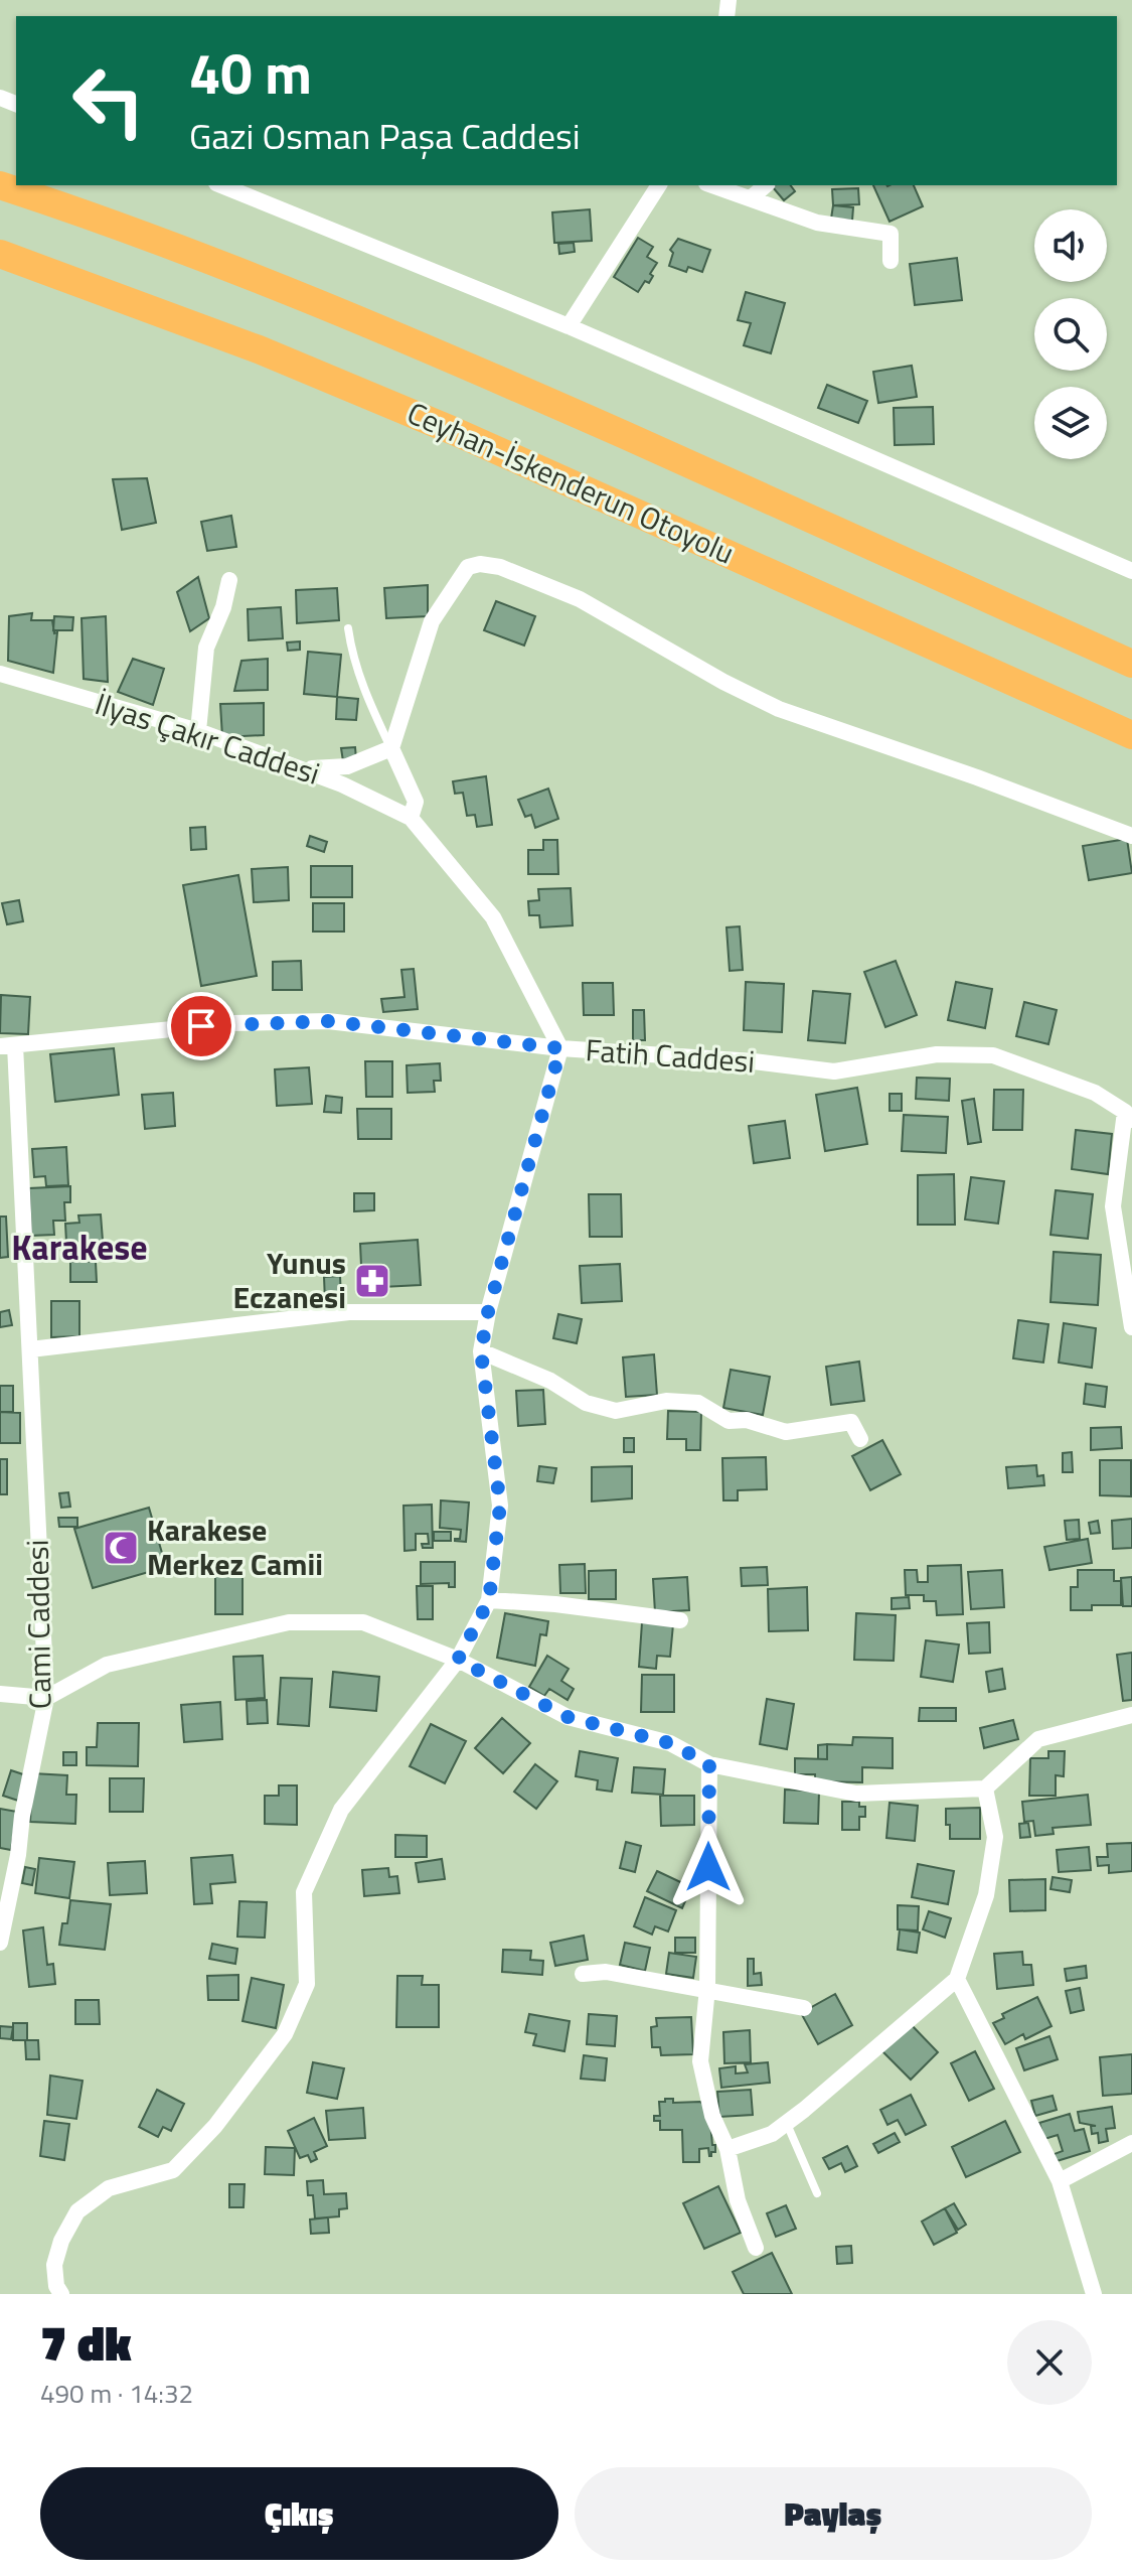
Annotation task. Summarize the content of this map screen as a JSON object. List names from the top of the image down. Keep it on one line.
{"streets":{"highway":["Ceyhan-İskenderun Otoyolu"],"street":["İlyas Çakır Caddesi","Fatih Caddesi","Cami Caddesi"]},"crossings":[["Fatih Caddesi","Cami Caddesi"]],"districts":["Karakese"],"places":{"pharmacy":["Yunus Eczanesi"],"mosque":["Karakese Merkez Camii"]},"page":{"turn":["40 m","Gazi Osman Paşa Caddesi"],"heading":["7 dk","490 m · 14:32"],"buttons":["Çıkış","Paylaş"]}}
